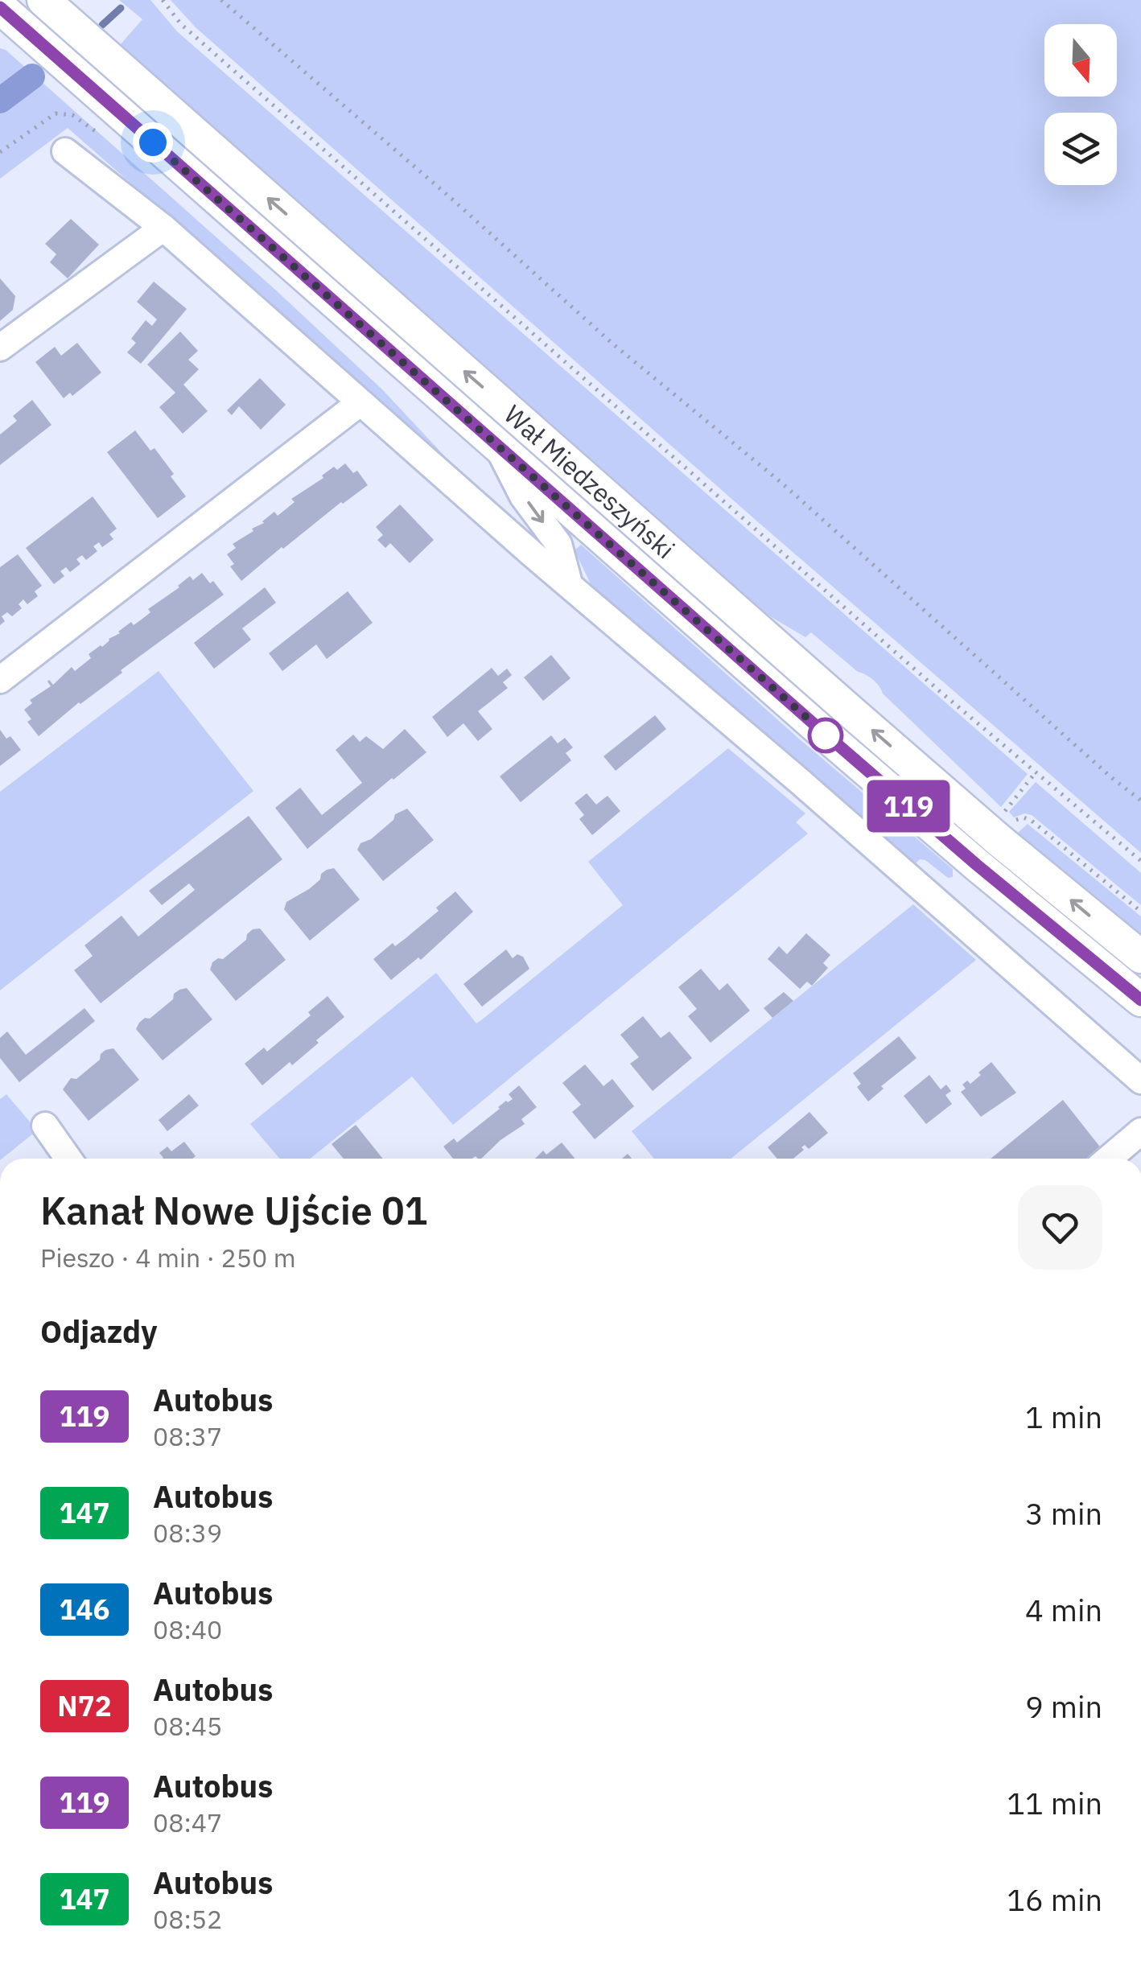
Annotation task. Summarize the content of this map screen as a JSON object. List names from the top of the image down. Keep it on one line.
{"streets":{"main road":["Wał Miedzeszyński"]},"lines":["bus line 119"],"north":"bottom","page":{"on_map":"119","heading":[["Kanał Nowe Ujście 01","Pieszo · 4 min · 250 m"],"Odjazdy"],"list":[{"mark":"119","name":"Autobus","note":"08:37","value":"1 min"},{"mark":"147","name":"Autobus","note":"08:39","value":"3 min"},{"mark":"146","name":"Autobus","note":"08:40","value":"4 min"},{"mark":"N72","name":"Autobus","note":"08:45","value":"9 min"},{"mark":"119","name":"Autobus","note":"08:47","value":"11 min"},{"mark":"147","name":"Autobus","note":"08:52","value":"16 min"}]}}
